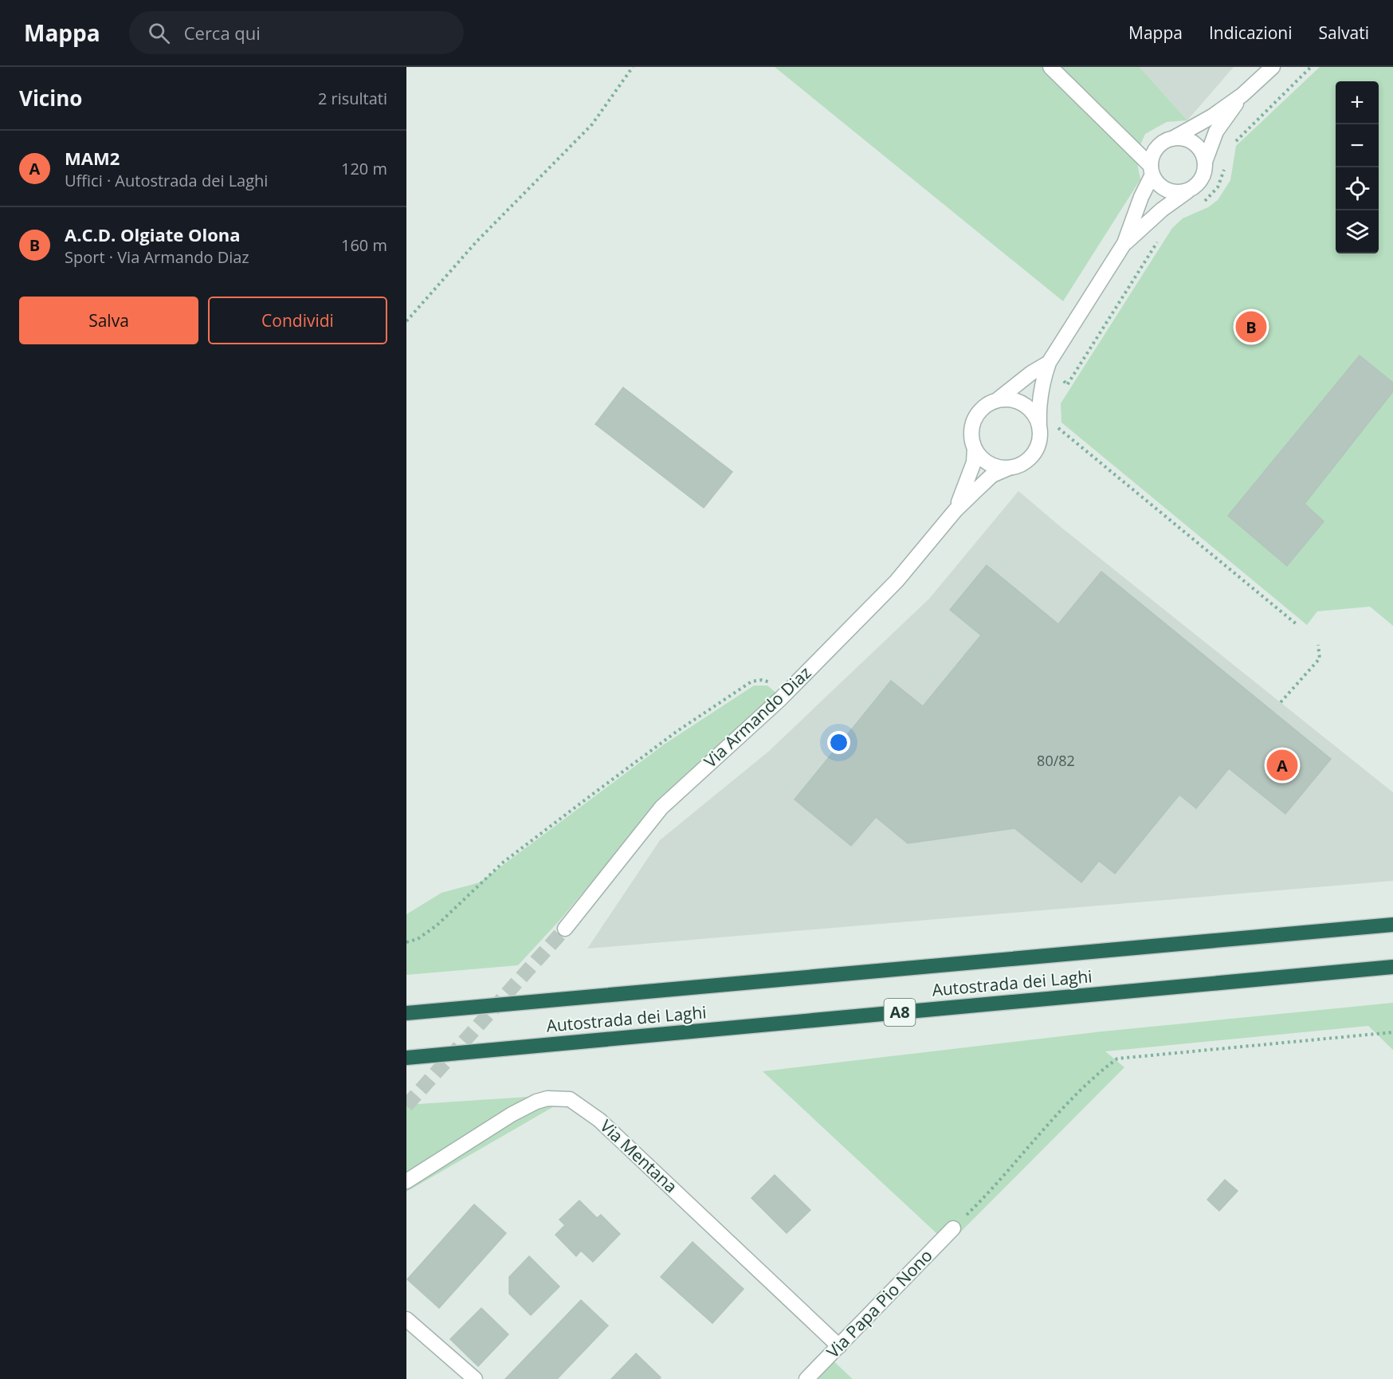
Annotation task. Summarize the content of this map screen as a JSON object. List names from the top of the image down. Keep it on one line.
{"streets":{"highway":["Autostrada dei Laghi","A8"],"street":["Via Armando Diaz","Via Mentana","Via Papa Pio Nono"]},"crossings":[["Via Mentana","Via Papa Pio Nono"]],"house_numbers":["80/82"],"page":{"header":"Mappa","search":"Cerca qui","nav":["Mappa","Indicazioni","Salvati"],"heading":["Vicino","2 risultati"],"map_buttons":["+","−"],"list":[{"mark":"A","name":"MAM2","note":"Uffici · Autostrada dei Laghi","value":"120 m"},{"mark":"B","name":"A.C.D. Olgiate Olona","note":"Sport · Via Armando Diaz","value":"160 m"}],"buttons":["Salva","Condividi"],"pins":["B","A"]}}
